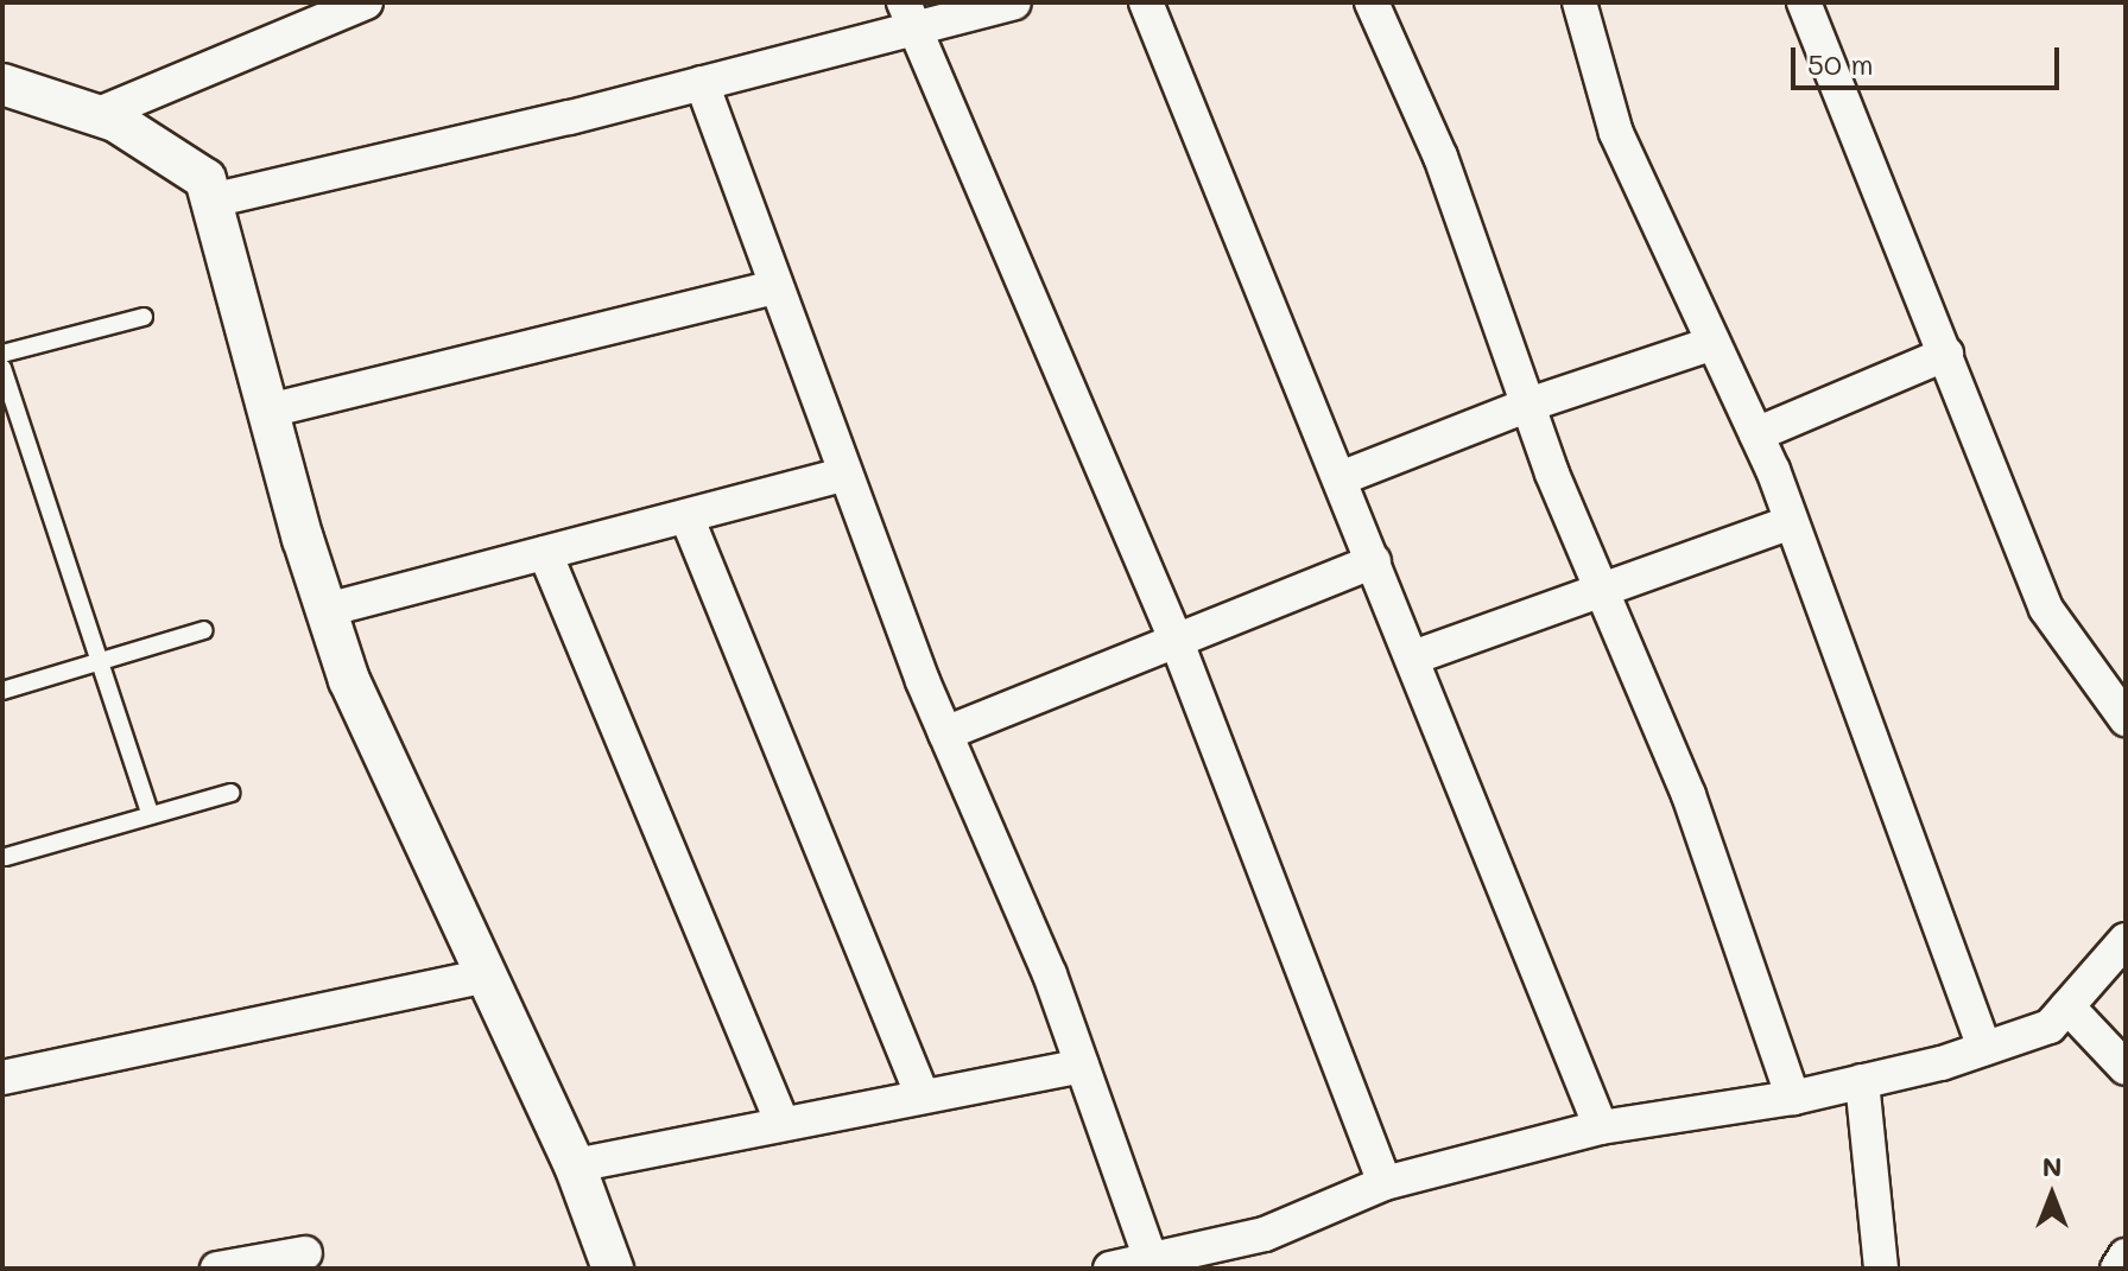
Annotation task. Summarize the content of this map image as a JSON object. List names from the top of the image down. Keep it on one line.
{"scale_bar":"50 m","north":"top"}
